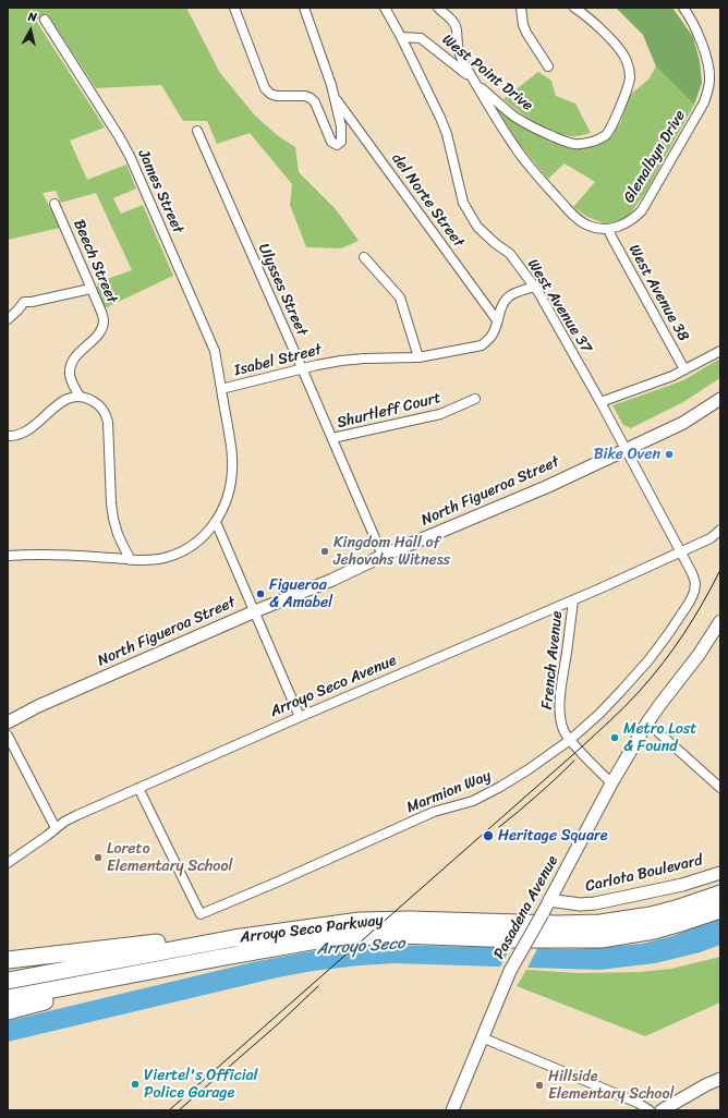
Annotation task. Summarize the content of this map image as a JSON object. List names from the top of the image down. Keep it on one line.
{"streets":{"highway":["Arroyo Seco Parkway"],"main road":["North Figueroa Street","Carlota Boulevard","Pasadena Avenue"],"street":["West Point Drive","Glenalbyn Drive","James Street","del Norte Street","Beech Street","Ulysses Street","West Avenue 38","West Avenue 37","Isabel Street","Shurtleff Court","French Avenue","Arroyo Seco Avenue","Marmion Way"]},"crossings":[["West Point Drive","Glenalbyn Drive"],["West Point Drive","West Avenue 37"],["Glenalbyn Drive","West Avenue 38"],["James Street","Isabel Street"],["del Norte Street","Isabel Street"],["Ulysses Street","Isabel Street"],["Ulysses Street","Shurtleff Court"],["Ulysses Street","North Figueroa Street"],["West Avenue 37","Isabel Street"],["West Avenue 37","North Figueroa Street"],["West Avenue 37","Arroyo Seco Avenue"],["West Avenue 37","Marmion Way"],["French Avenue","Arroyo Seco Avenue"],["French Avenue","Marmion Way"],["French Avenue","Pasadena Avenue"],["Arroyo Seco Avenue","Marmion Way"],["Carlota Boulevard","Pasadena Avenue"]],"water":["Arroyo Seco"],"places":["Bike Oven","Kingdom Hall of Jehovahs Witness","Figueroa & Amabel","Metro Lost & Found","Heritage Square","Loreto Elementary School","Viertel's Official Police Garage","Hillside Elementary School"],"north":"top"}
